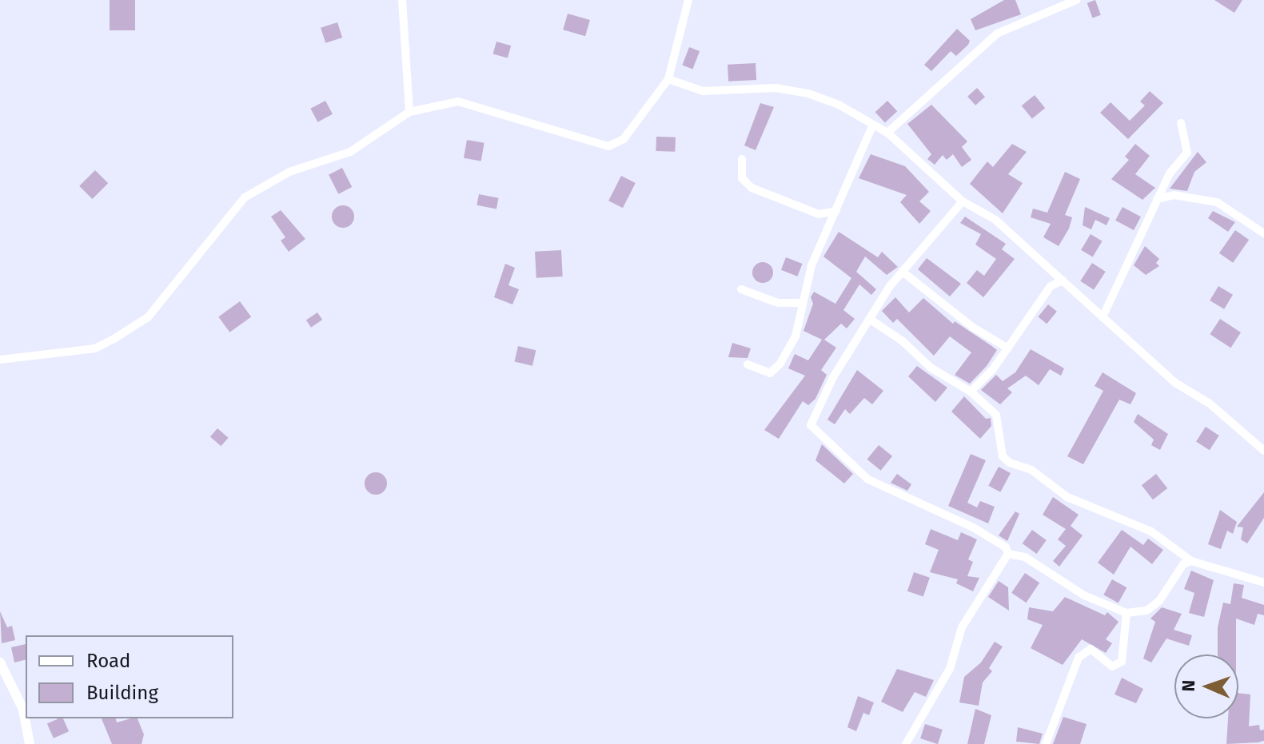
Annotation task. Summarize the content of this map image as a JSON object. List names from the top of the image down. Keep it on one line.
{"legend":["Road","Building"],"north":"left"}
